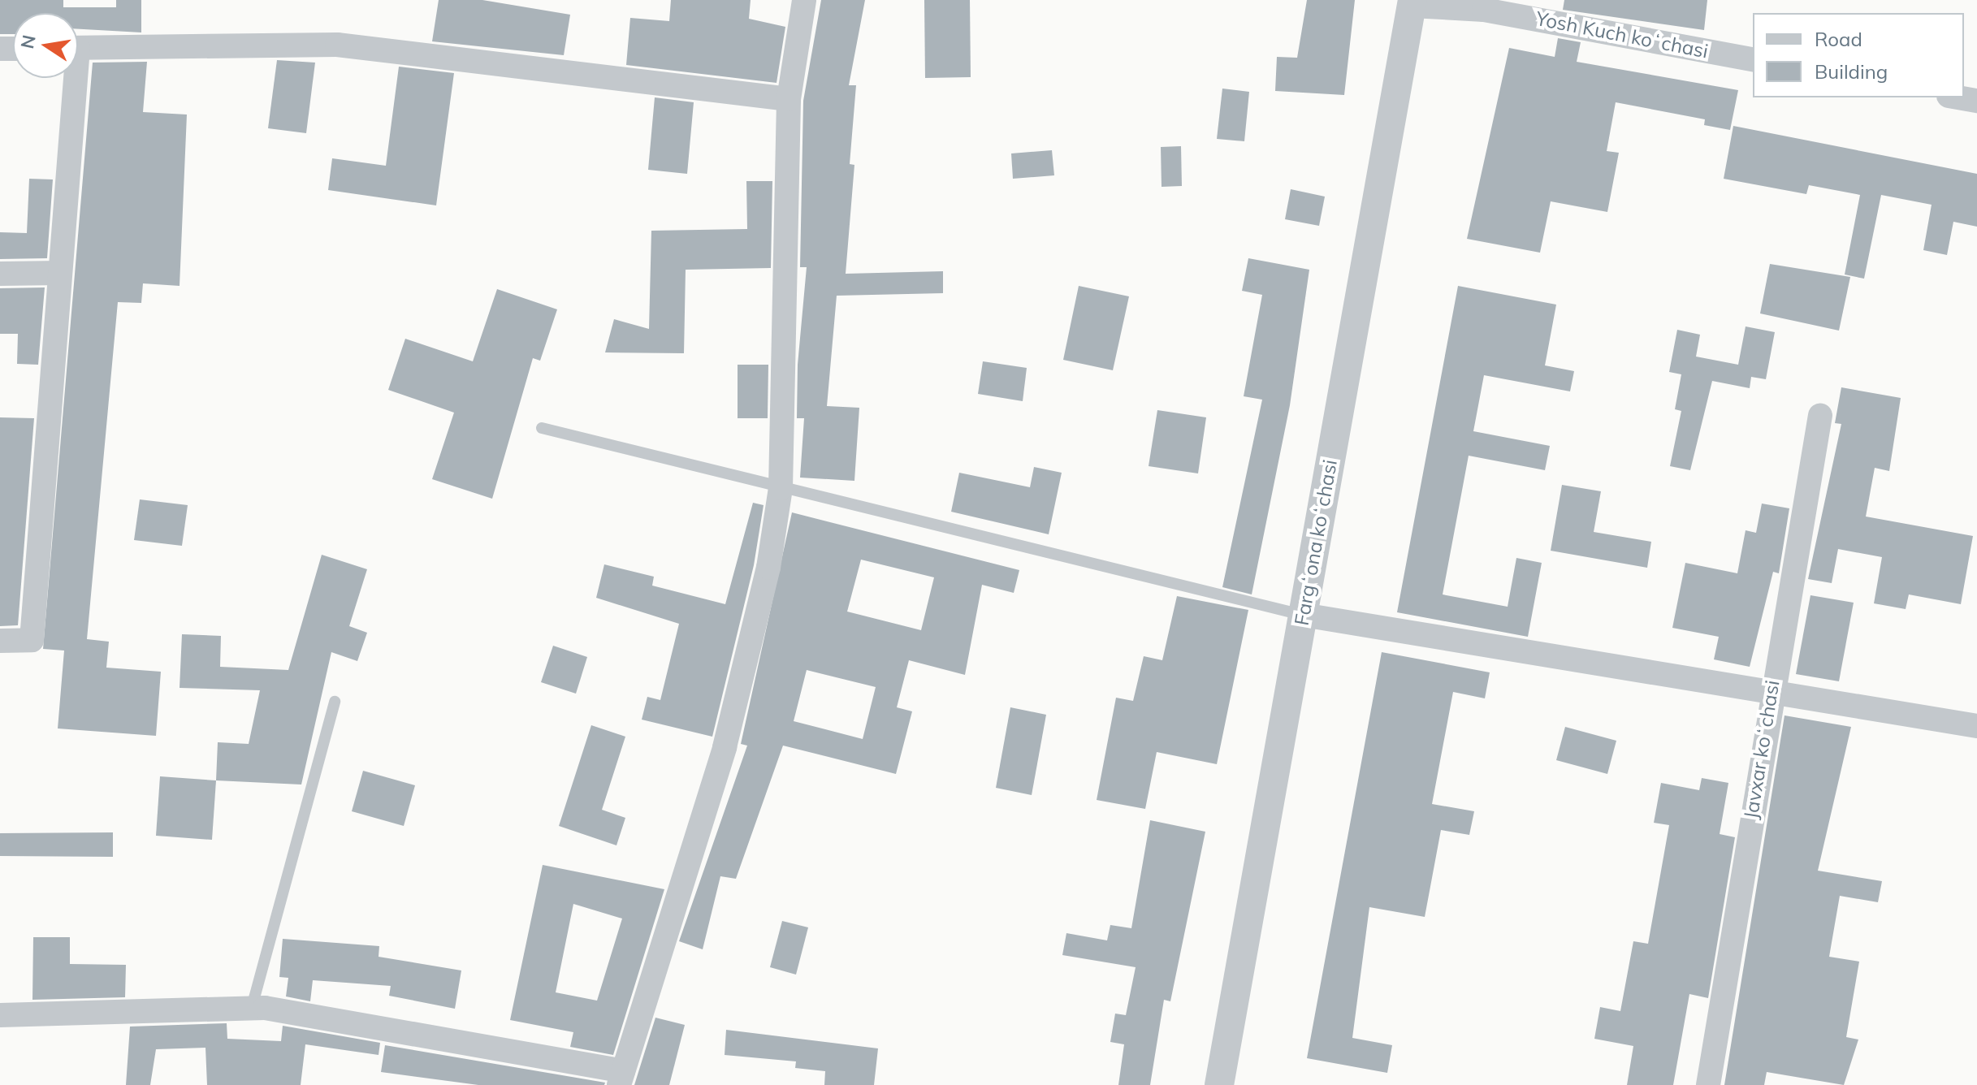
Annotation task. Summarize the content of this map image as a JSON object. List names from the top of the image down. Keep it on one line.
{"streets":{"street":["Yosh Kuch koʻchasi","Fargʻona koʻchasi","Javxar koʻchasi"]},"crossings":[["Yosh Kuch koʻchasi","Fargʻona koʻchasi"]],"legend":["Road","Building"],"north":"left"}
